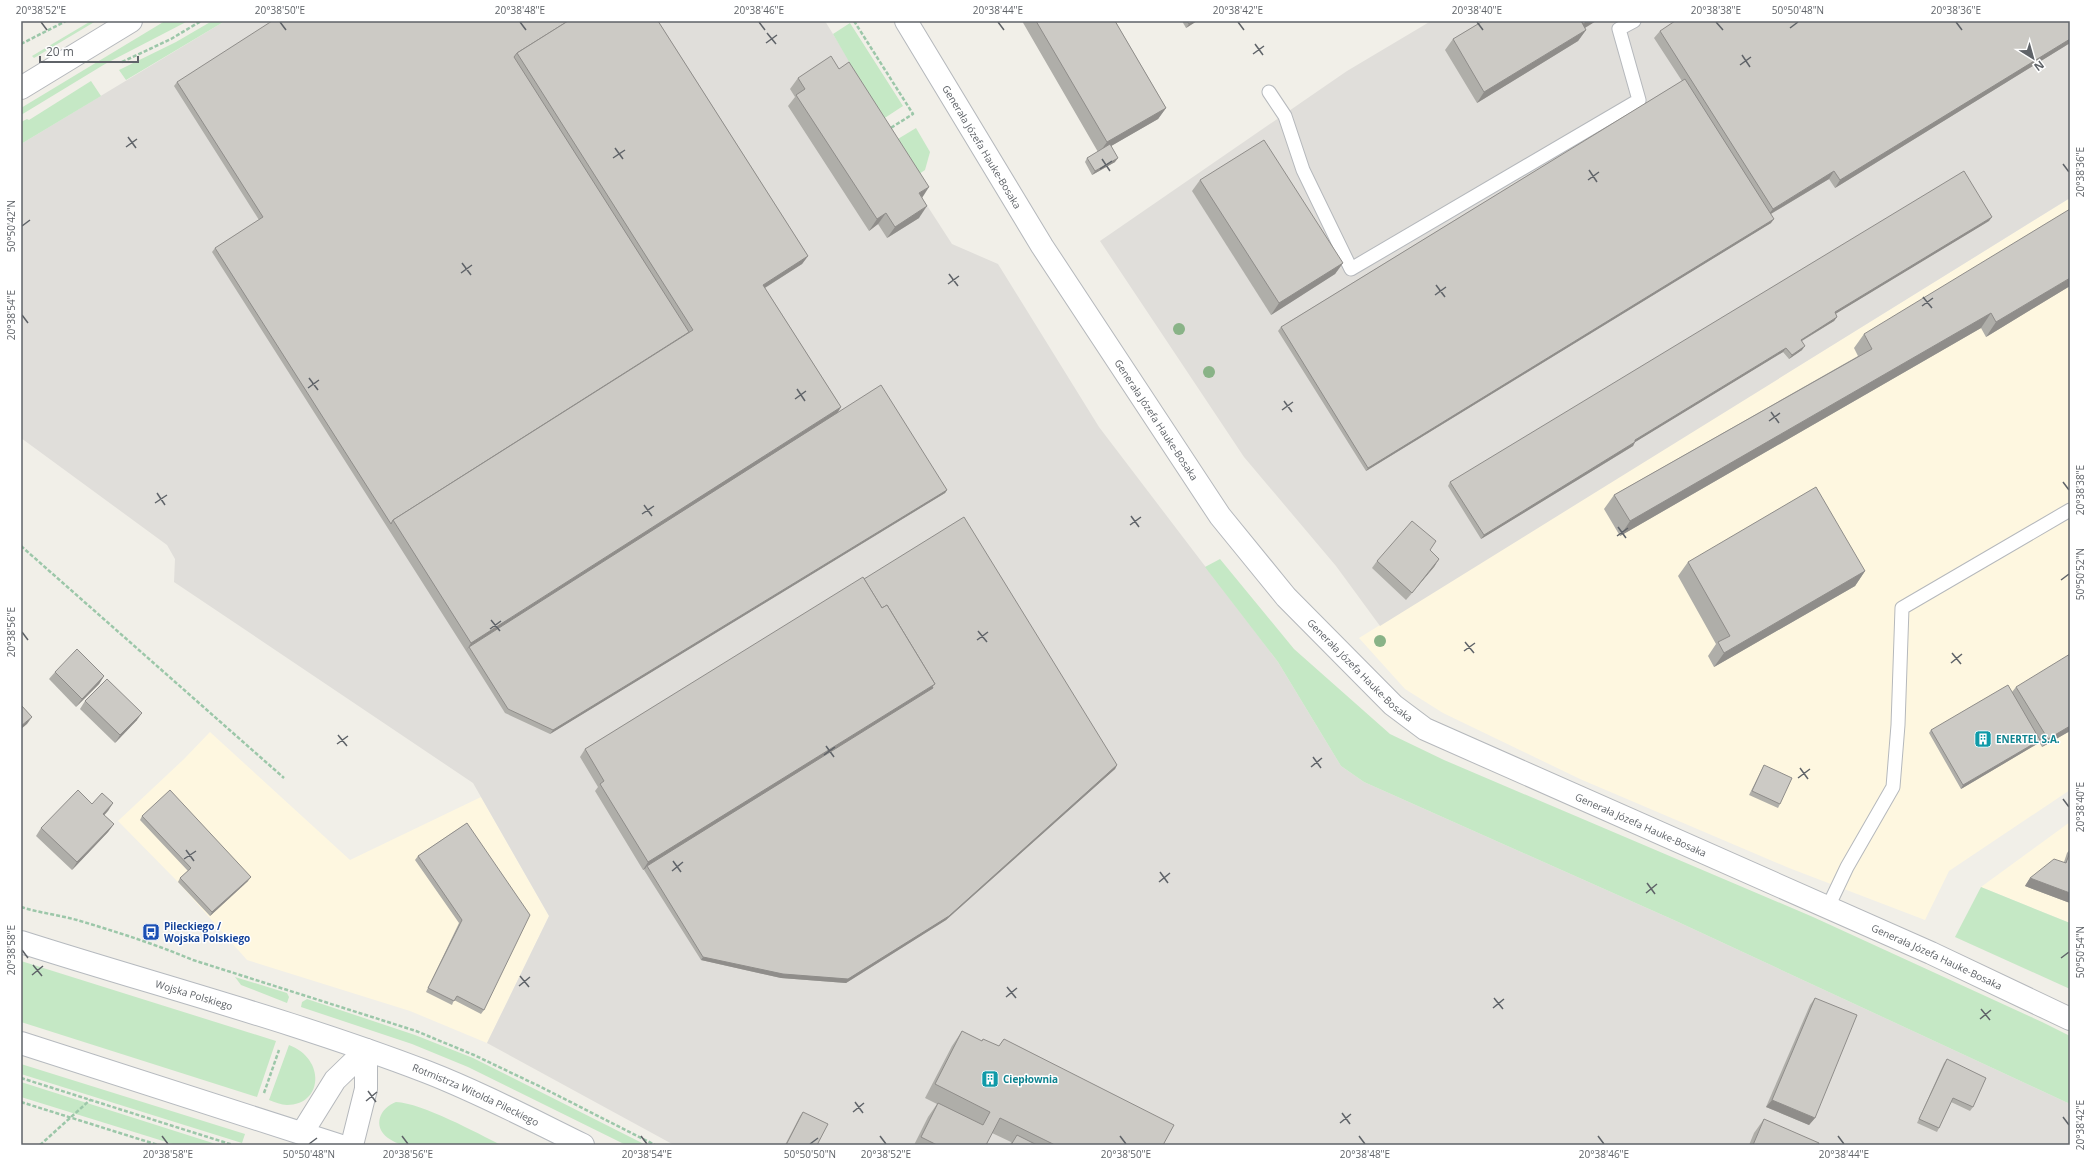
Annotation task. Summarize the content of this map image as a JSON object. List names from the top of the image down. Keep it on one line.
{"streets":{"street":["Generała Józefa Hauke-Bosaka","Wojska Polskiego","Rotmistrza Witolda Pileckiego"]},"crossings":[["Wojska Polskiego","Rotmistrza Witolda Pileckiego"]],"places":{"building":["ENERTEL S.A.","Ciepłownia"],"bus stop":["Pileckiego / Wojska Polskiego"]},"scale_bar":"20 m","north":"bottom right","coordinates":["20°38'52\"E","20°38'50\"E","20°38'48\"E","20°38'46\"E","20°38'44\"E","20°38'42\"E","20°38'40\"E","20°38'38\"E","50°50'48\"N","20°38'36\"E","50°50'42\"N","20°38'54\"E","50°50'52\"N","20°38'56\"E","20°38'58\"E","50°50'54\"N","50°50'50\"N"]}
